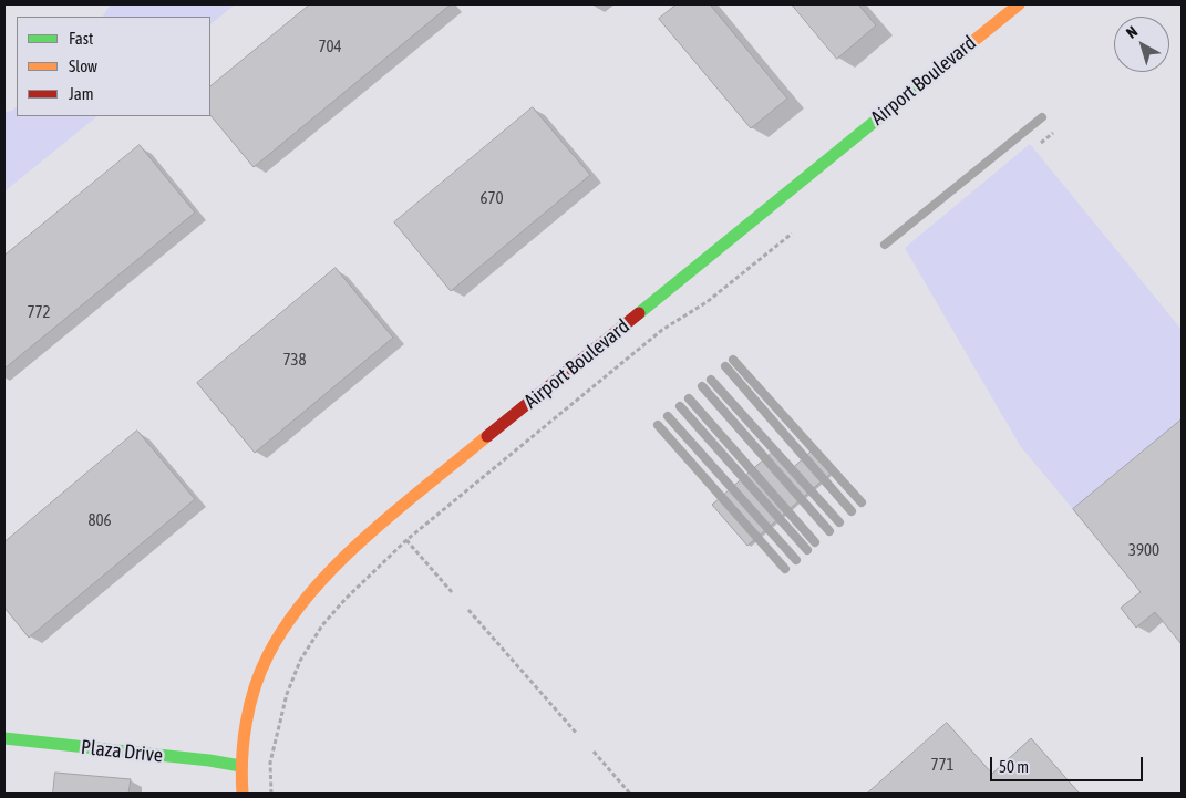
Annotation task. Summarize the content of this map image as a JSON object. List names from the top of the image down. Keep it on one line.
{"streets":{"street":["Airport Boulevard","Plaza Drive"]},"crossings":[["Airport Boulevard","Plaza Drive"]],"house_numbers":["704","670","772","738","806","3900","771"],"legend":["Fast","Slow","Jam"],"scale_bar":"50 m","north":"top left"}
